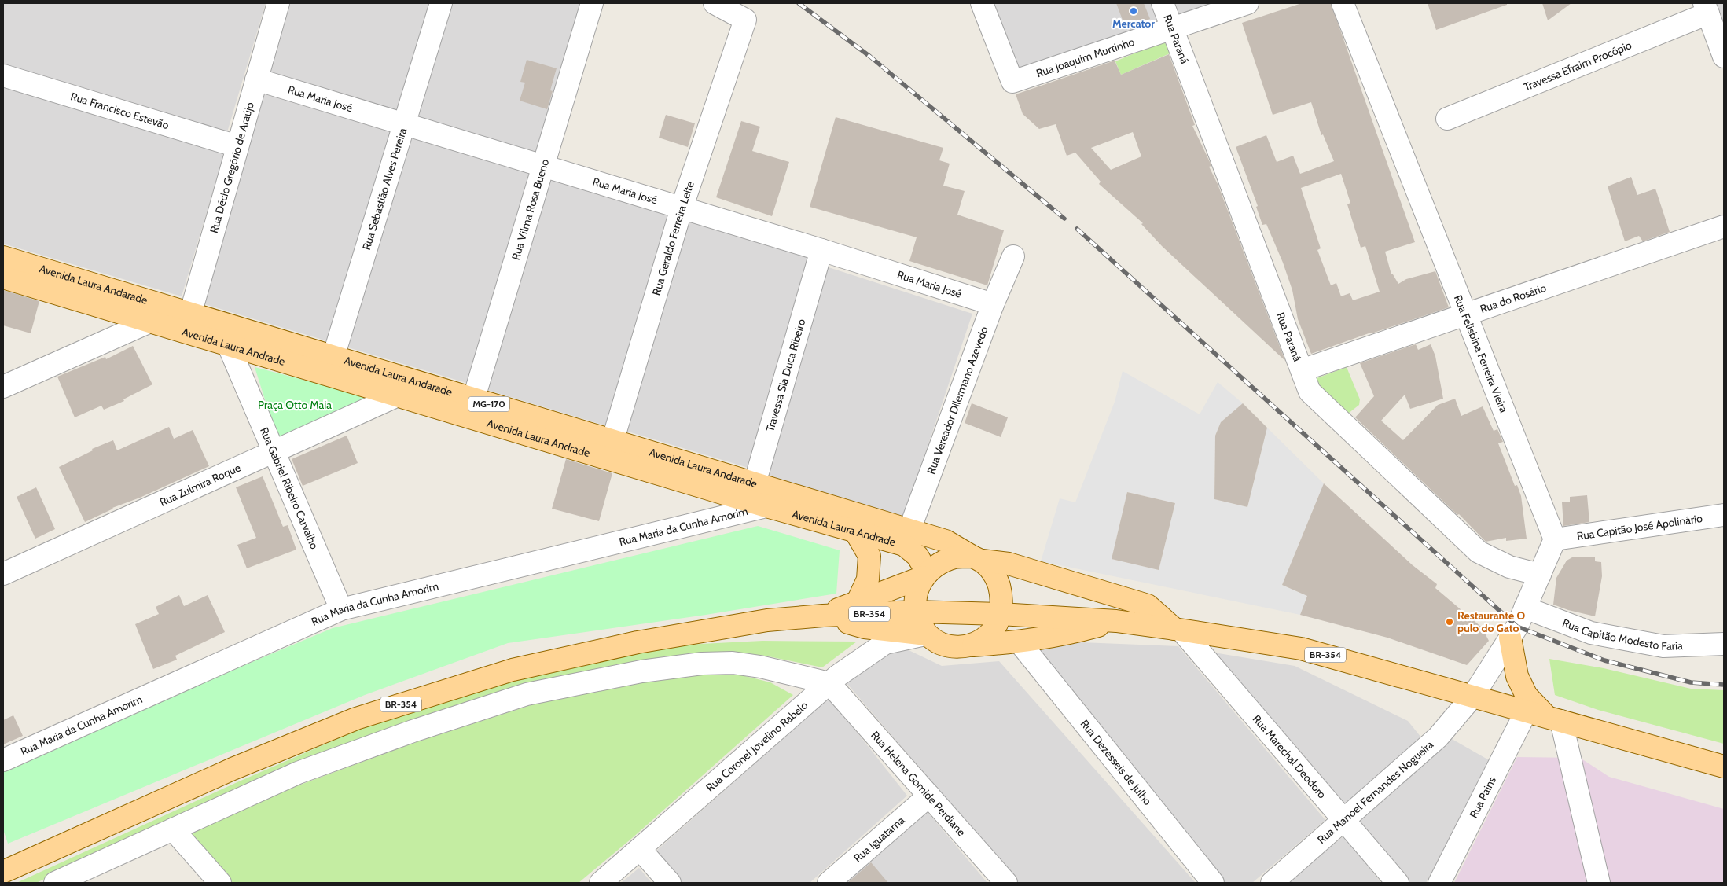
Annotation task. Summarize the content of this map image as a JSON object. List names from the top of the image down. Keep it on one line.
{"streets":{"main road":["Avenida Laura Andarade","Avenida Laura Andrade","MG-170","BR-354"],"street":["Rua Paraná","Rua Joaquim Murtinho","Travessa Efraim Procópio","Rua Maria José","Rua Francisco Estevão","Rua Décio Gregório de Araújo","Rua Sebastião Alves Pereira","Rua Vilma Rosa Bueno","Rua Geraldo Ferreira Leite","Rua do Rosário","Rua Felisbina Ferreira Vieira","Travessa Sia Duca Ribeiro","Rua Vereador Dilermano Azevedo","Rua Zulmira Roque","Rua Gabriel Ribeiro Carvalho","Rua Maria da Cunha Amorim","Rua Capitão José Apolinário","Rua Capitão Modesto Faria","Rua Coronel Jovelino Rabelo","Rua Marechal Deodoro","Rua Dezesseis de Julho","Rua Helena Gomide Perdiane","Rua Manoel Fernandes Nogueira","Rua Pains","Rua Iguatama"]},"crossings":[["Rua Paraná","Rua Joaquim Murtinho"],["Rua Paraná","Rua do Rosário"],["Rua Maria José","Rua Décio Gregório de Araújo"],["Rua Maria José","Rua Sebastião Alves Pereira"],["Rua Maria José","Rua Vilma Rosa Bueno"],["Rua Maria José","Rua Geraldo Ferreira Leite"],["Rua Maria José","Travessa Sia Duca Ribeiro"],["Rua Maria José","Rua Vereador Dilermano Azevedo"],["Rua Francisco Estevão","Rua Décio Gregório de Araújo"],["Rua Décio Gregório de Araújo","Avenida Laura Andarade"],["Rua Décio Gregório de Araújo","Avenida Laura Andrade"],["Rua Sebastião Alves Pereira","Avenida Laura Andarade"],["Rua Sebastião Alves Pereira","Avenida Laura Andrade"],["Rua Vilma Rosa Bueno","Avenida Laura Andarade"],["Rua Vilma Rosa Bueno","Avenida Laura Andrade"],["Rua Geraldo Ferreira Leite","Avenida Laura Andarade"],["Avenida Laura Andarade","Avenida Laura Andrade"],["Avenida Laura Andarade","Travessa Sia Duca Ribeiro"],["Avenida Laura Andarade","Rua Vereador Dilermano Azevedo"],["Avenida Laura Andarade","MG-170"],["Avenida Laura Andarade","Rua Maria da Cunha Amorim"],["Rua do Rosário","Rua Felisbina Ferreira Vieira"],["Avenida Laura Andrade","Travessa Sia Duca Ribeiro"],["Avenida Laura Andrade","Rua Vereador Dilermano Azevedo"],["Avenida Laura Andrade","Rua Zulmira Roque"],["Avenida Laura Andrade","Rua Gabriel Ribeiro Carvalho"],["Avenida Laura Andrade","Rua Maria da Cunha Amorim"],["Rua Felisbina Ferreira Vieira","Rua Capitão José Apolinário"],["Travessa Sia Duca Ribeiro","Rua Maria da Cunha Amorim"],["Rua Zulmira Roque","Rua Gabriel Ribeiro Carvalho"],["Rua Gabriel Ribeiro Carvalho","Rua Maria da Cunha Amorim"],["BR-354","Rua Marechal Deodoro"],["BR-354","Rua Manoel Fernandes Nogueira"],["BR-354","Rua Pains"],["Rua Coronel Jovelino Rabelo","Rua Helena Gomide Perdiane"],["Rua Marechal Deodoro","Rua Manoel Fernandes Nogueira"],["Rua Helena Gomide Perdiane","Rua Iguatama"]],"parks":["Praça Otto Maia"],"places":["Mercator","Restaurante O pulo do Gato"]}
